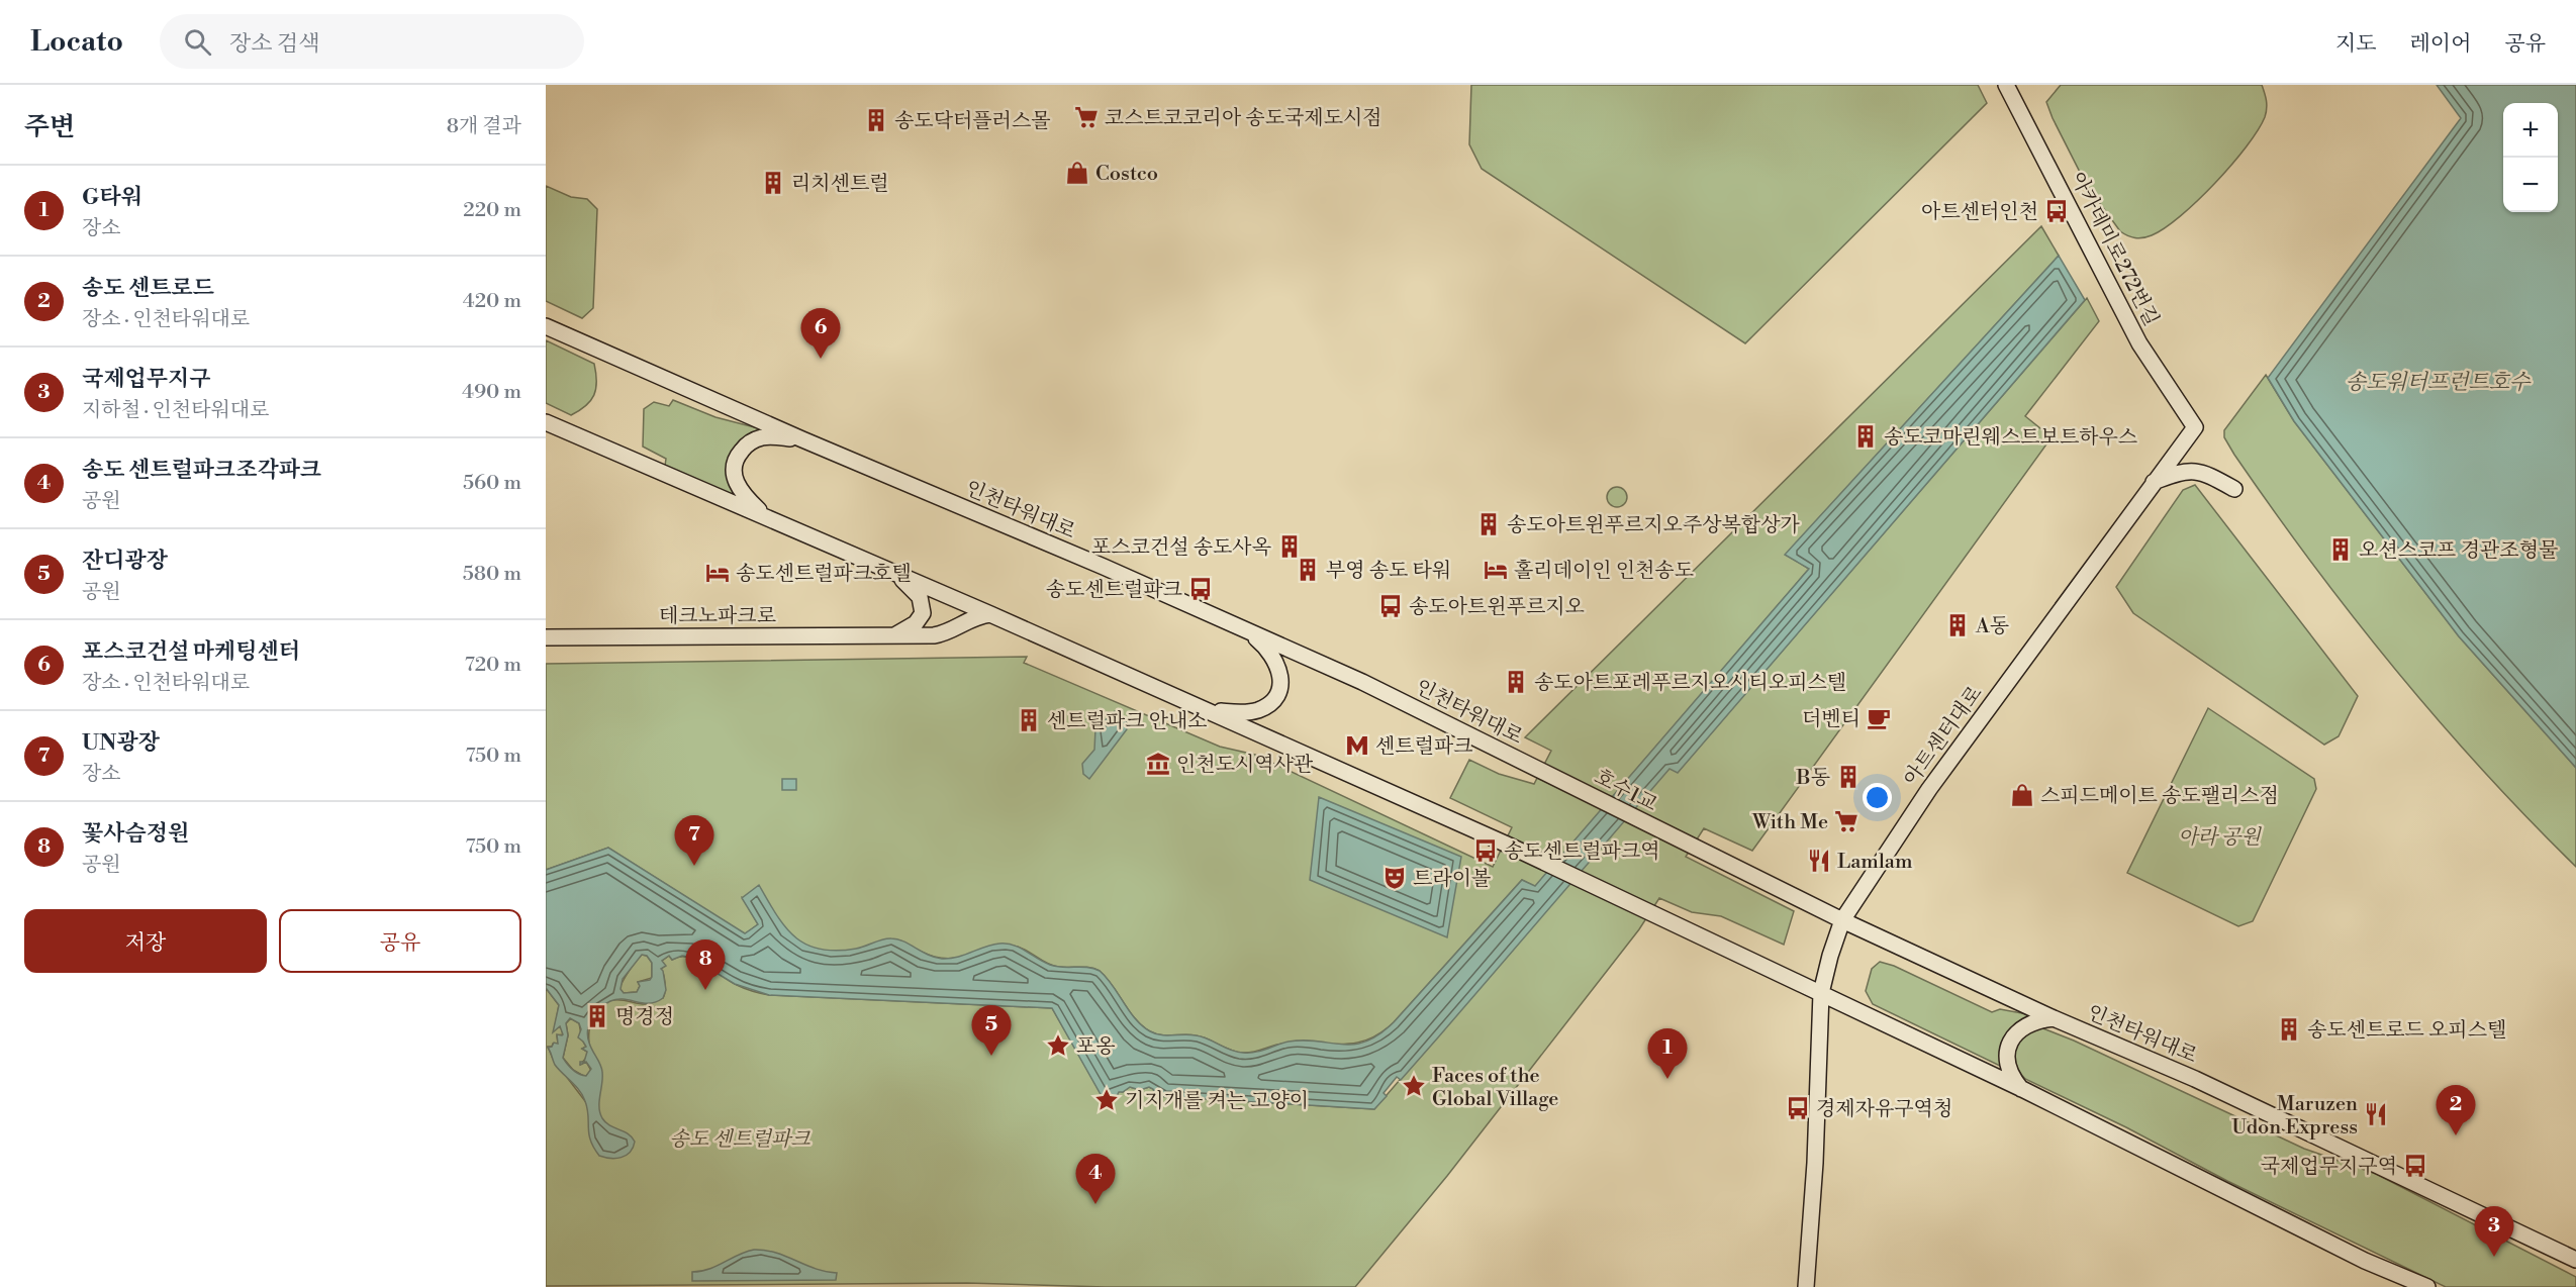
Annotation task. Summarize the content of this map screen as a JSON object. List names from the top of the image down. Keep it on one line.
{"streets":{"main road":["아카데미로272번길","인천타워대로","테크노파크로","아트센터대로","호수1교"]},"crossings":[["아카데미로272번길","아트센터대로"],["인천타워대로","아트센터대로"],["인천타워대로","호수1교"]],"water":["송도워터프런트호수"],"parks":["아라 공원","송도 센트럴파크"],"places":{"supermarket":["코스트코코리아 송도국제도시점","With Me"],"building":["송도닥터플러스몰","리치센트럴","송도코마린웨스트보트하우스","송도아트윈푸르지오주상복합상가","포스코건설 송도사옥","오션스코프 경관조형물","부영 송도 타워","A동","송도아트포레푸르지오시티오피스텔","센트럴파크 안내소","B동","명경정","송도센트로드 오피스텔"],"shop":["Costco","스피드메이트 송도팰리스점"],"bus stop":["아트센터인천","송도센트럴파크","송도아트윈푸르지오","송도센트럴파크역","경제자유구역청","국제업무지구역"],"hotel":["홀리데이인 인천송도","송도센트럴파크호텔"],"cafe":["더벤티"],"metro station":["센트럴파크"],"museum":["인천도시역사관"],"restaurant":["Lamlam","Maruzen Udon Express"],"theatre":["트라이볼"],"place":["포옹","Faces of the Global Village","기지개를 켜는 고양이"]},"page":{"header":"Locato","search":"장소 검색","nav":["지도","레이어","공유"],"heading":["주변","8개 결과"],"map_buttons":["+","−"],"list":[{"mark":"1","name":"G타워","note":"장소","value":"220 m"},{"mark":"2","name":"송도 센트로드","note":"장소 · 인천타워대로","value":"420 m"},{"mark":"3","name":"국제업무지구","note":"지하철 · 인천타워대로","value":"490 m"},{"mark":"4","name":"송도 센트럴파크조각파크","note":"공원","value":"560 m"},{"mark":"5","name":"잔디광장","note":"공원","value":"580 m"},{"mark":"6","name":"포스코건설 마케팅센터","note":"장소 · 인천타워대로","value":"720 m"},{"mark":"7","name":"UN광장","note":"장소","value":"750 m"},{"mark":"8","name":"꽃사슴정원","note":"공원","value":"750 m"}],"pins":["6","7","8","5","1","2","4","3"],"buttons":["저장","공유"]}}
